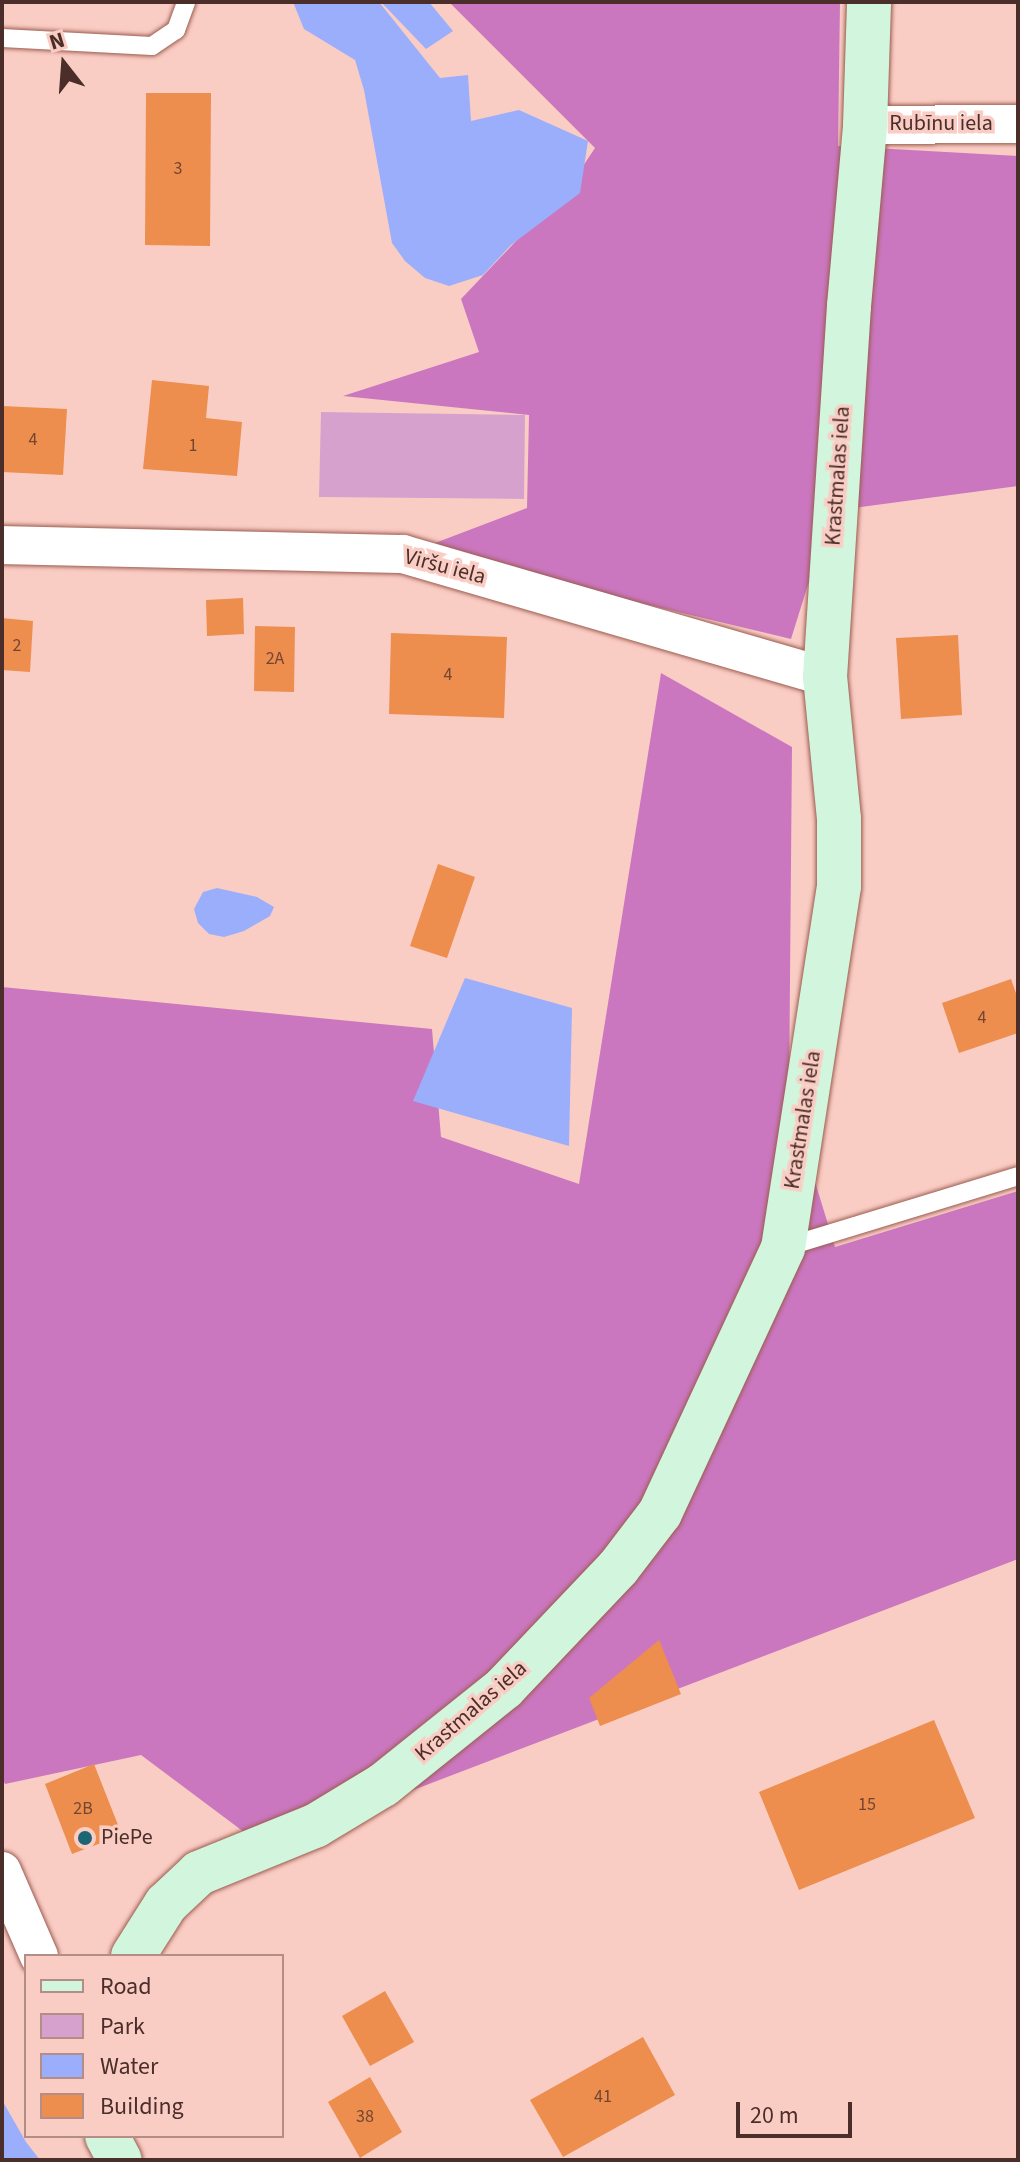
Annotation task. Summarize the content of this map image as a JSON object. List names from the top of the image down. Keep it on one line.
{"streets":{"street":["Rubīnu iela","Krastmalas iela","Viršu iela"]},"crossings":[["Rubīnu iela","Krastmalas iela"],["Krastmalas iela","Viršu iela"]],"places":["PiePe"],"house_numbers":["3","4","1","2","2A","4","4","15","2B","41","38"],"legend":["Road","Park","Water","Building"],"scale_bar":"20 m","north":"top"}
